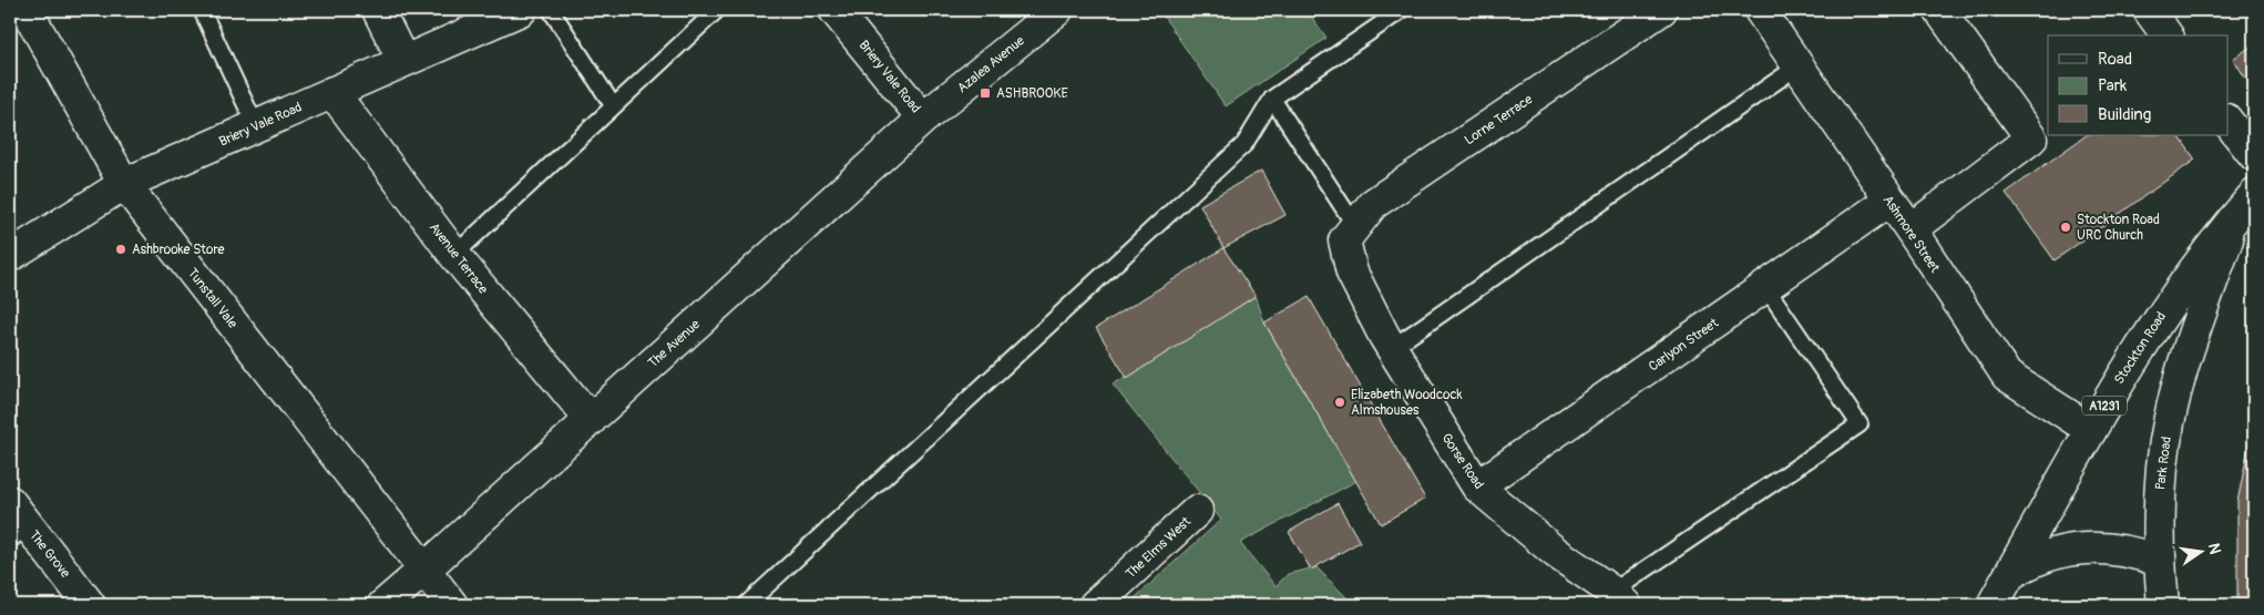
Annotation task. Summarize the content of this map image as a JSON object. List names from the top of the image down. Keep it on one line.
{"streets":{"main road":["Azalea Avenue","Briery Vale Road","Lorne Terrace","Ashmore Street","Avenue Terrace","Tunstall Vale","The Avenue","Carlyon Street","Stockton Road","A1231","Gorse Road","Park Road","The Elms West","The Grove"]},"crossings":[["Azalea Avenue","Briery Vale Road"],["Azalea Avenue","The Avenue"],["Briery Vale Road","Avenue Terrace"],["Briery Vale Road","Tunstall Vale"],["Briery Vale Road","The Avenue"],["Lorne Terrace","Gorse Road"],["Ashmore Street","Carlyon Street"],["Ashmore Street","Stockton Road"],["Avenue Terrace","The Avenue"],["Tunstall Vale","The Avenue"],["Carlyon Street","Gorse Road"],["Stockton Road","Park Road"]],"places":{"transit":["ASHBROOKE"],"other":["Stockton Road URC Church","Ashbrooke Store","Elizabeth Woodcock Almshouses"]},"legend":["Road","Park","Building"],"north":"right"}
